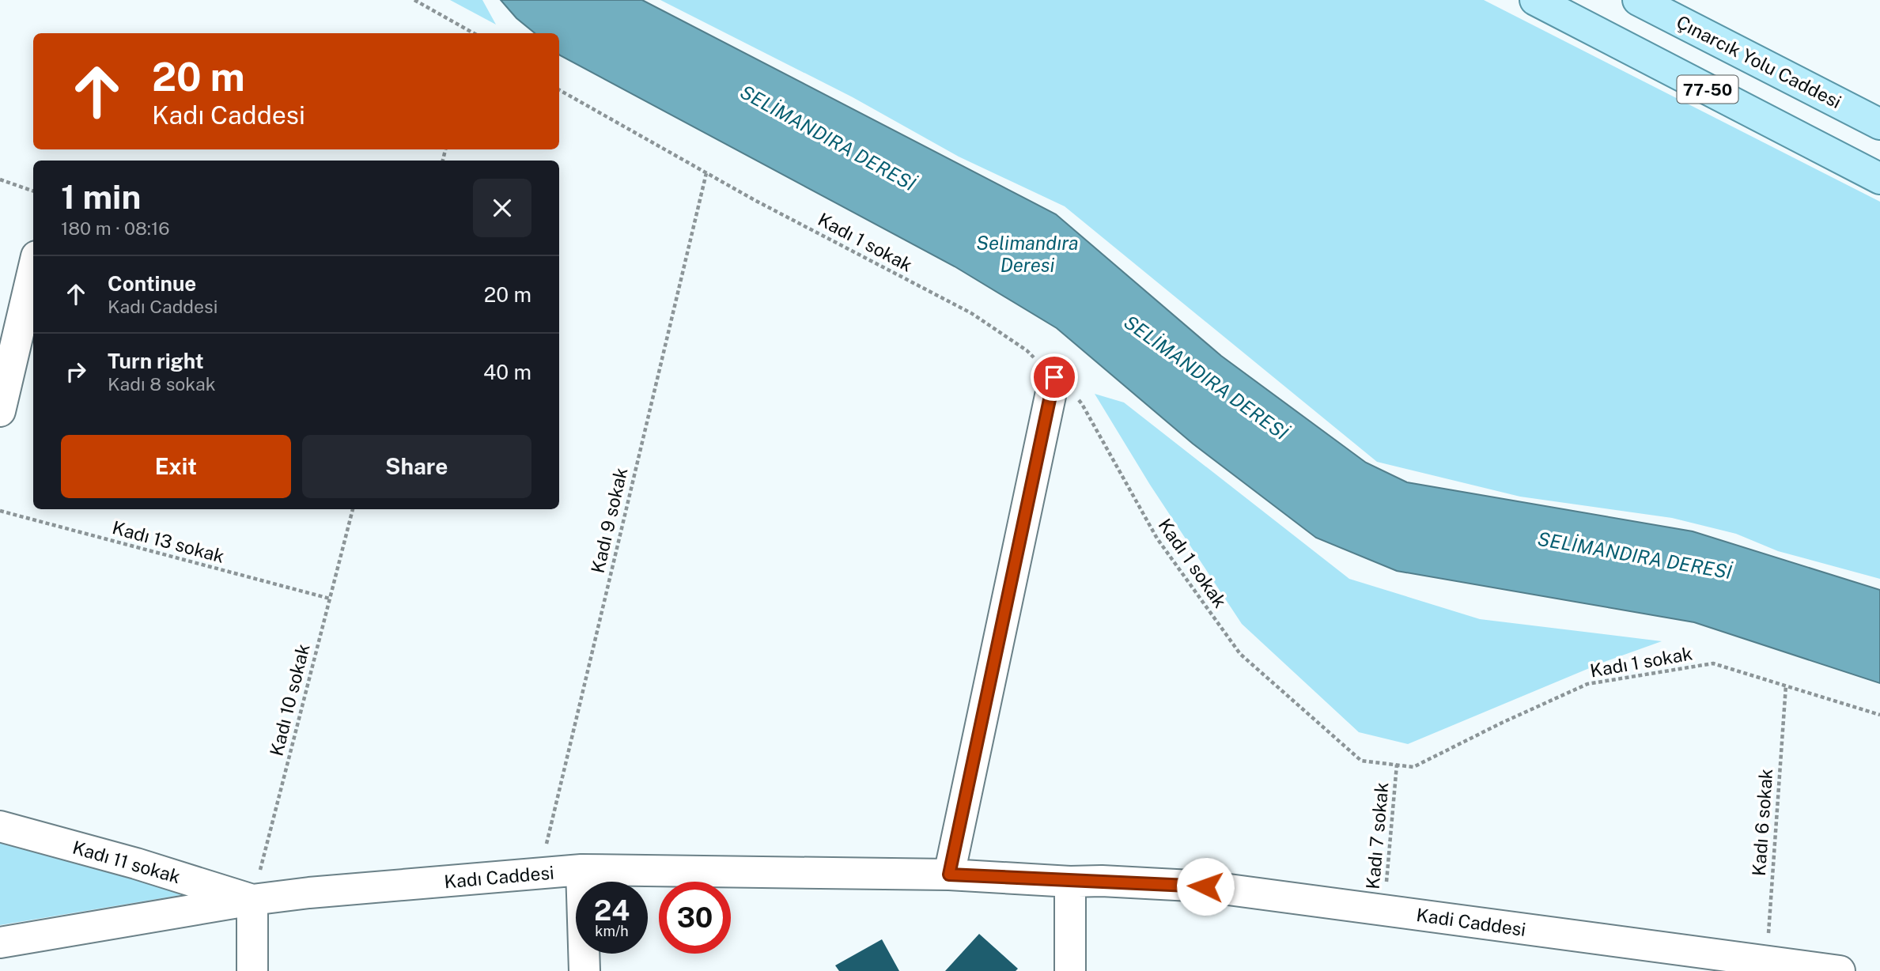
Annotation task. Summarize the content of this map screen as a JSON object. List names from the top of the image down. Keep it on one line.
{"streets":{"main road":["Çınarcık Yolu Caddesi","77-50"],"street":["Kadı 11 sokak","Kadı Caddesi","Kadi Caddesi"],"path":["Kadı 1 sokak","Kadı 9 sokak","Kadı 13 sokak","Kadı 10 sokak","Kadı 6 sokak","Kadı 7 sokak"]},"crossings":[["Kadı 1 sokak","Kadı 9 sokak"],["Kadı 1 sokak","Kadı 6 sokak"],["Kadı 1 sokak","Kadı 7 sokak"],["Kadı 9 sokak","Kadı Caddesi"],["Kadı 13 sokak","Kadı 10 sokak"],["Kadı 10 sokak","Kadı 11 sokak"],["Kadı 10 sokak","Kadı Caddesi"],["Kadı 6 sokak","Kadi Caddesi"],["Kadı 7 sokak","Kadi Caddesi"],["Kadı 11 sokak","Kadı Caddesi"],["Kadı Caddesi","Kadi Caddesi"]],"water":["SELİMANDIRA DERESİ","Selimandıra Deresi"],"page":{"turn":["20 m","Kadı Caddesi"],"heading":["1 min","180 m · 08:16"],"list":[{"name":"Continue","note":"Kadı Caddesi","value":"20 m"},{"name":"Turn right","note":"Kadı 8 sokak","value":"40 m"}],"buttons":["Exit","Share"],"speed":"24 km/h","limit":"30"}}
